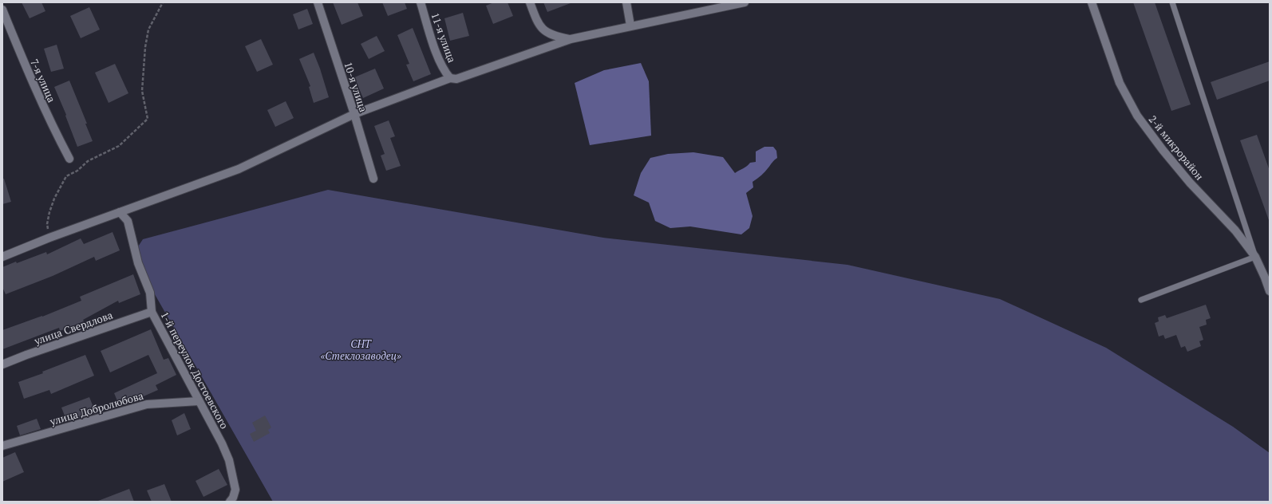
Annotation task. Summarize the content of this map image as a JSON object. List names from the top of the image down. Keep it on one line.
{"streets":{"street":["11-я улица","7-я улица","10-я улица","2-й микрорайон","улица Свердлова","1-й переулок Достоевского","улица Добролюбова"]},"crossings":[["улица Свердлова","1-й переулок Достоевского"],["1-й переулок Достоевского","улица Добролюбова"]],"parks":["СНТ «Стеклозаводец»"]}
